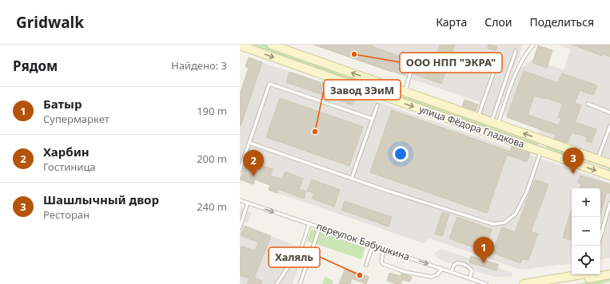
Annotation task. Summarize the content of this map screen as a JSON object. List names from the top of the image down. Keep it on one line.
{"streets":{"main road":["улица Фёдора Гладкова"],"lane":["переулок Бабушкина"]},"one_way":["переулок Бабушкина"],"places":["ООО НПП \"ЭКРА\"","Завод ЗЭиМ","Халяль"],"page":{"header":"Gridwalk","nav":["Карта","Слои","Поделиться"],"heading":["Рядом","Найдено: 3"],"list":[{"mark":"1","name":"Батыр","note":"Супермаркет","value":"190 m"},{"mark":"2","name":"Харбин","note":"Гостиница","value":"200 m"},{"mark":"3","name":"Шашлычный двор","note":"Ресторан","value":"240 m"}],"pins":["3","2","1"],"map_buttons":["+","−"]}}
